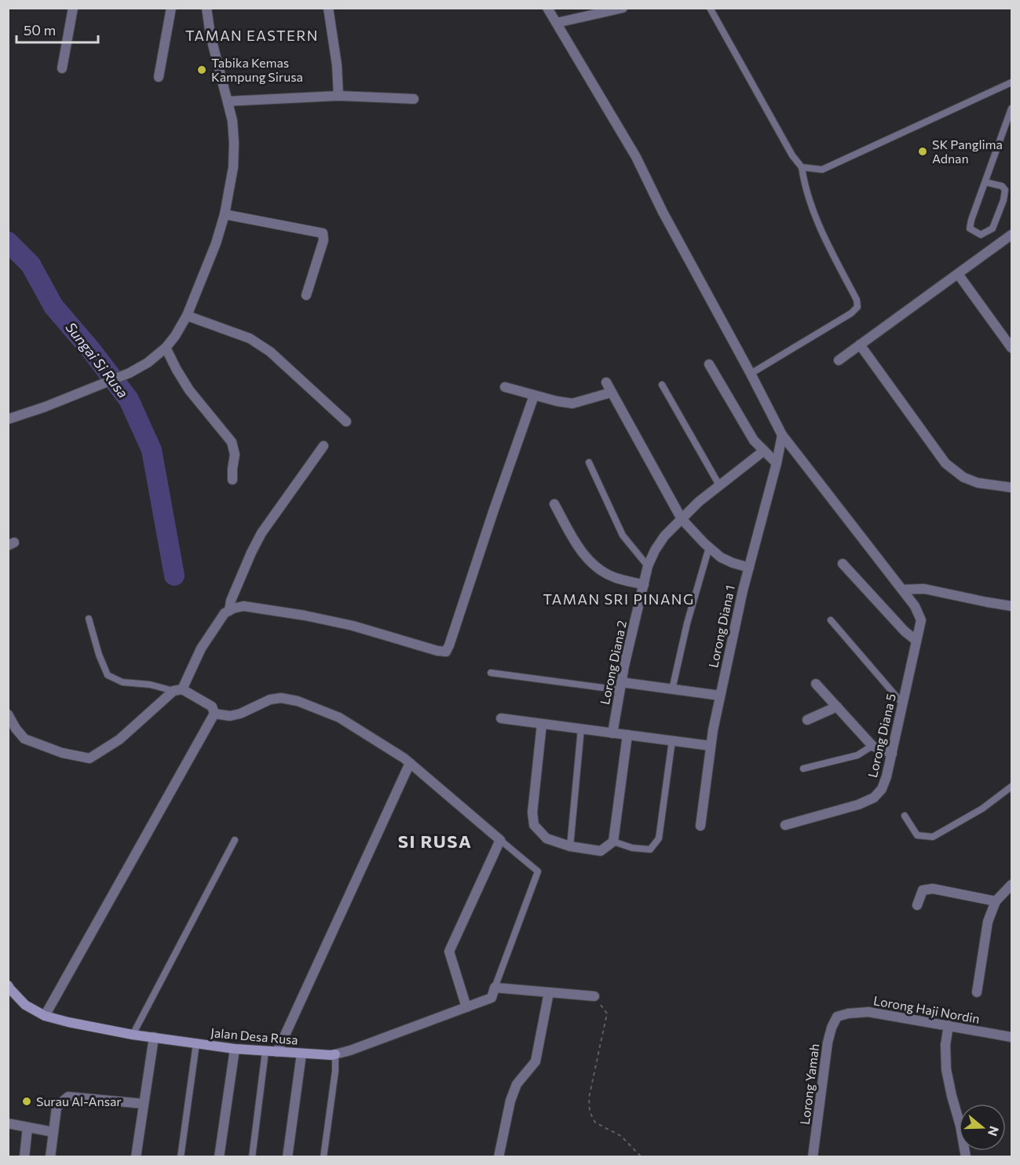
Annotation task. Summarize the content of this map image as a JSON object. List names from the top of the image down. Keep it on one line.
{"streets":{"street":["Lorong Diana 1","Lorong Diana 2","Lorong Diana 5","Lorong Haji Nordin","Jalan Desa Rusa","Lorong Yamah"]},"crossings":[["Lorong Diana 1","Lorong Diana 5"],["Lorong Haji Nordin","Lorong Yamah"]],"districts":["TAMAN EASTERN","TAMAN SRI PINANG","SI RUSA"],"water":["Sungai Si Rusa"],"places":["Tabika Kemas Kampung Sirusa","SK Panglima Adnan","Surau Al-Ansar"],"scale_bar":"50 m","north":"right"}
